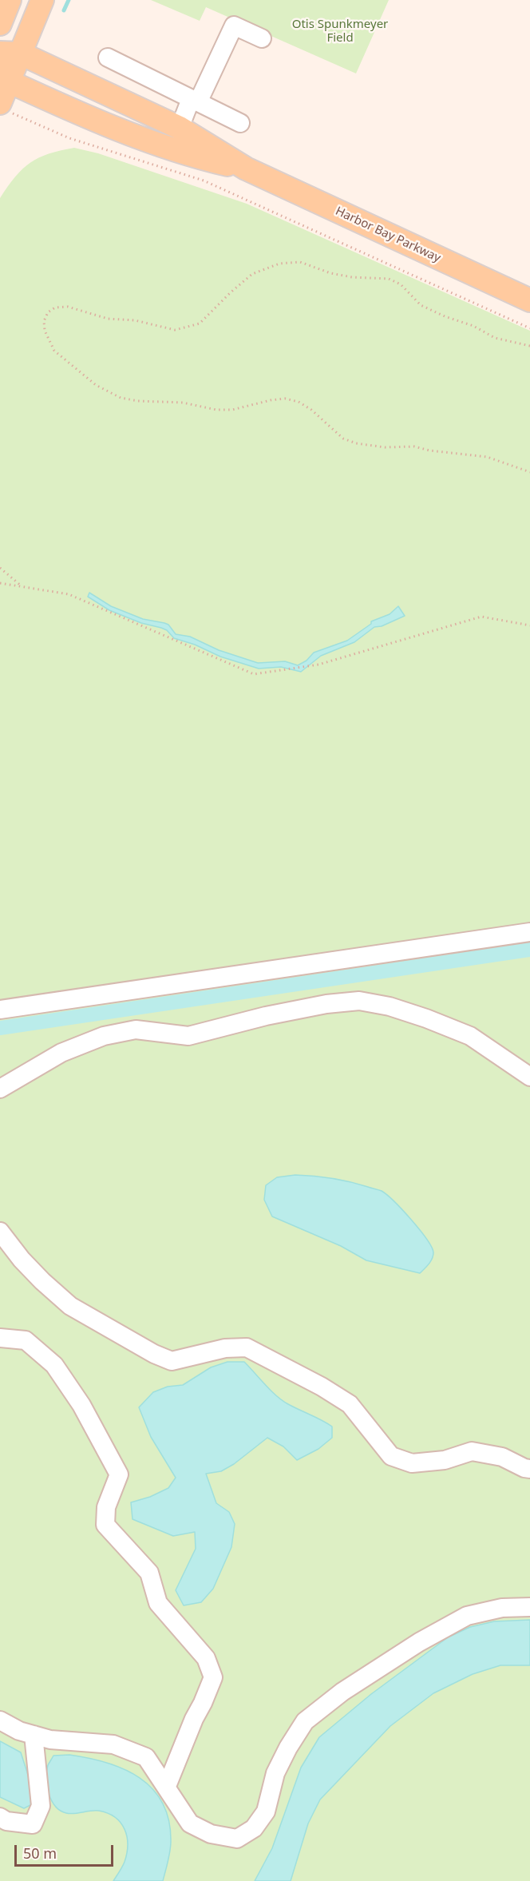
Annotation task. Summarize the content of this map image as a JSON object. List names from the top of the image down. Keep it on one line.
{"streets":{"main road":["Harbor Bay Parkway"]},"parks":["Otis Spunkmeyer Field"],"scale_bar":"50 m"}
